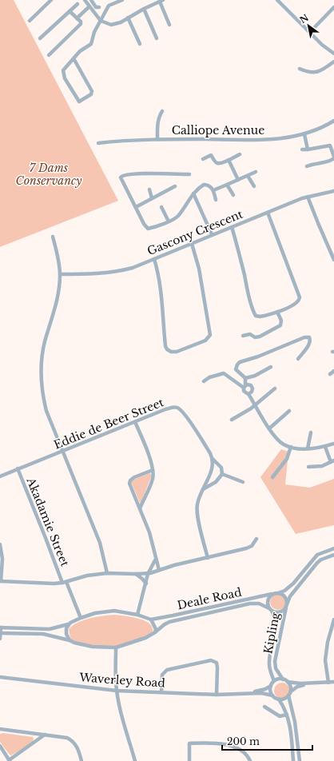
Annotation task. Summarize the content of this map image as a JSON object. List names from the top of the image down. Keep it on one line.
{"streets":{"street":["Calliope Avenue","Gascony Crescent","Eddie de Beer Street","Akadamie Street","Deale Road","Kipling","Waverley Road"]},"crossings":[["Eddie de Beer Street","Akadamie Street"],["Akadamie Street","Deale Road"],["Deale Road","Kipling"],["Kipling","Waverley Road"]],"parks":["7 Dams Conservancy"],"scale_bar":"200 m","north":"top left"}
